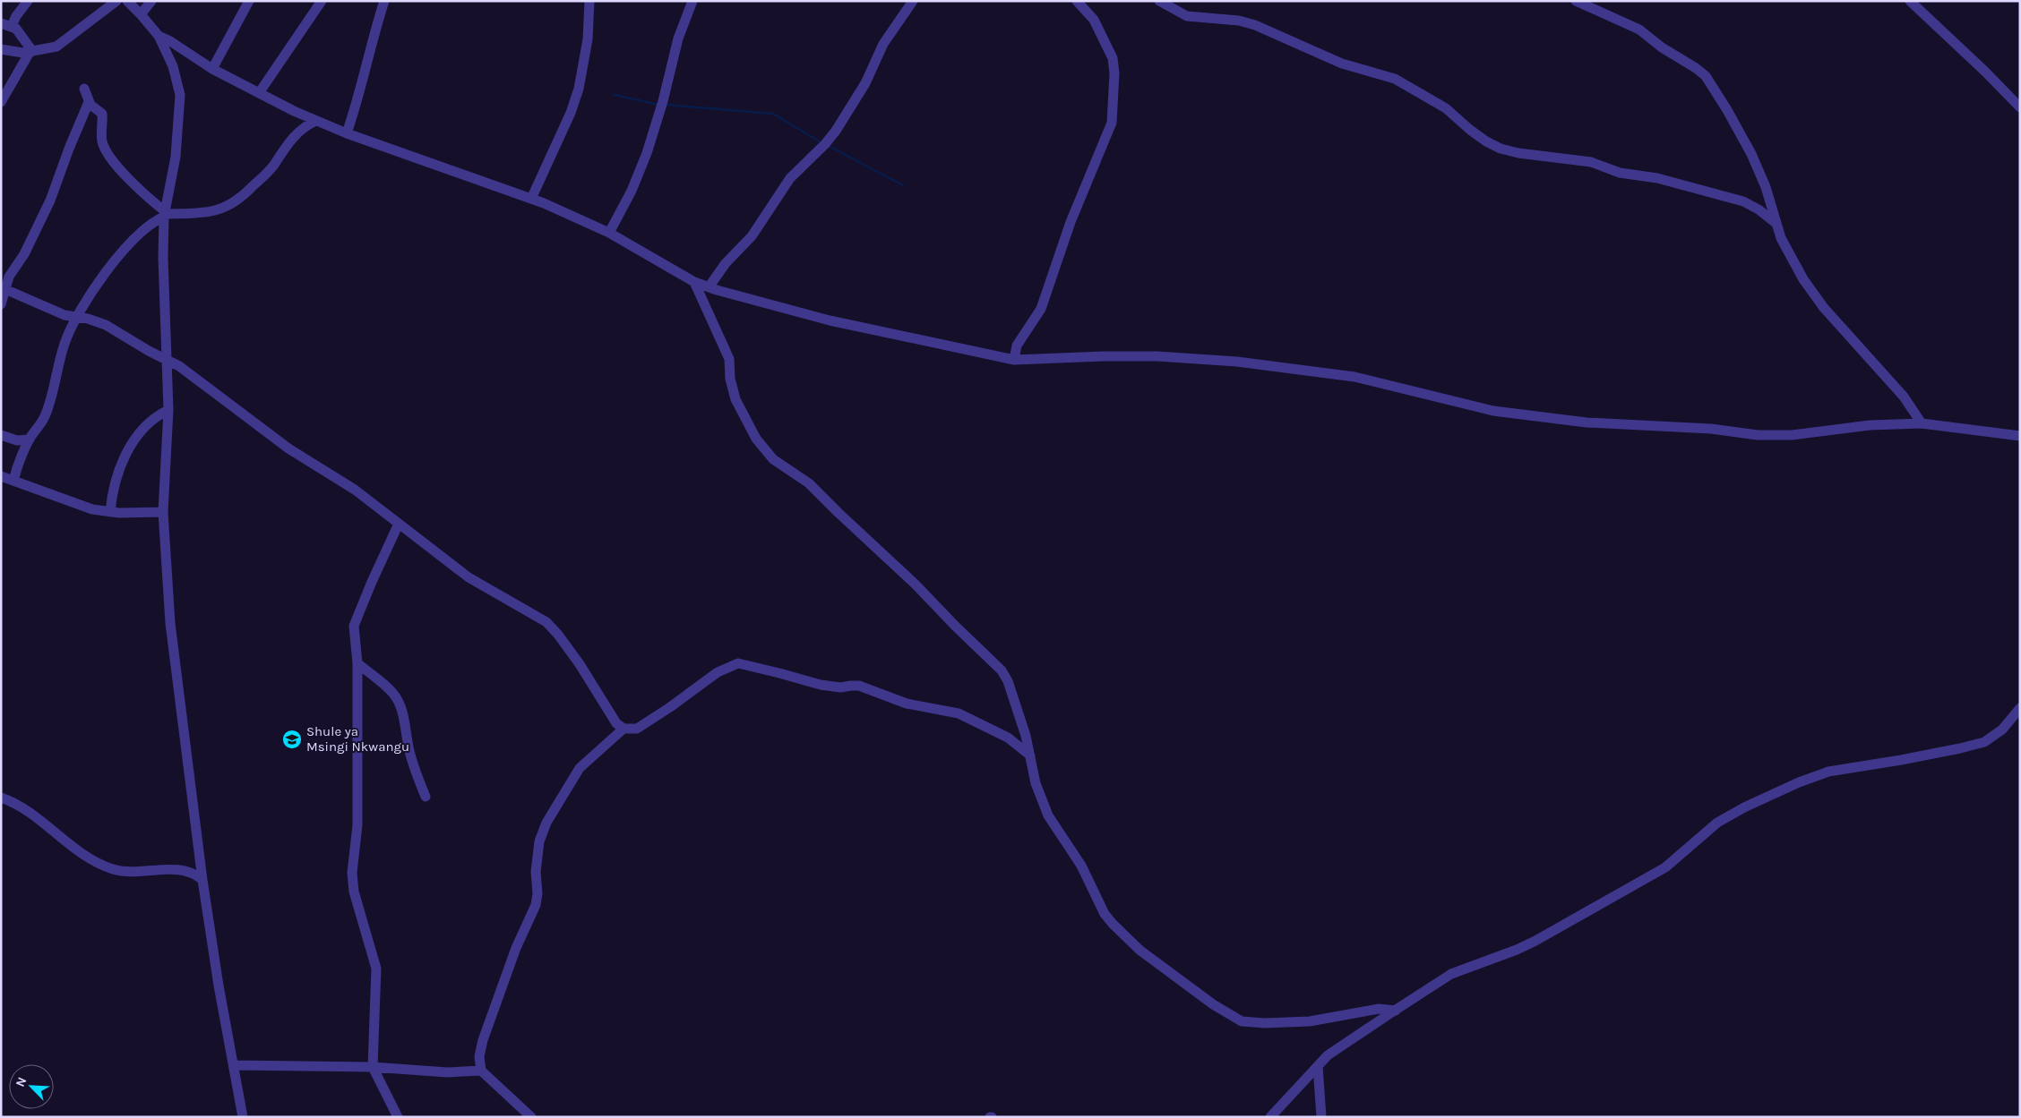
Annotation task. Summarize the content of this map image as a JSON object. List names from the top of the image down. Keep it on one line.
{"places":{"school or university":["Shule ya Msingi Nkwangu"]},"north":"top left"}
